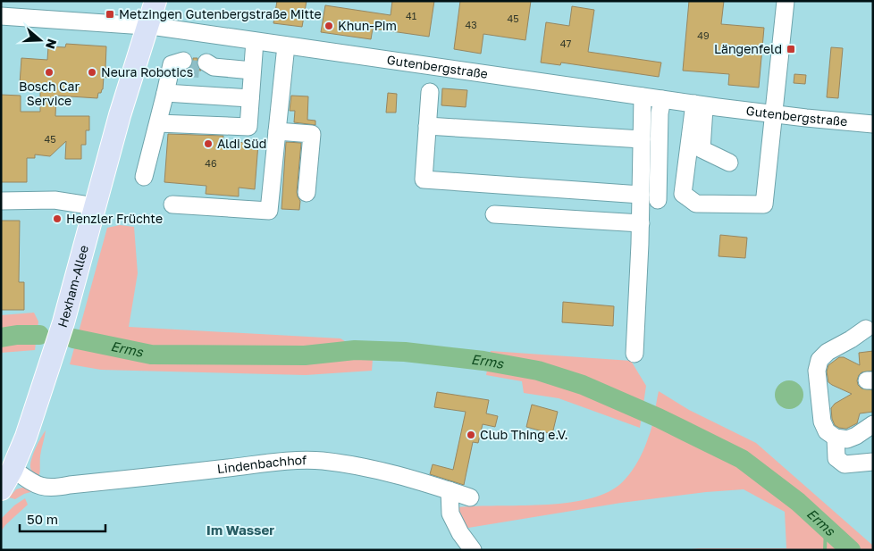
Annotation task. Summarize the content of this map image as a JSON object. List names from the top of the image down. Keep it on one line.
{"streets":{"main road":["Hexham-Allee"],"street":["Gutenbergstraße","Lindenbachhof"]},"crossings":[["Gutenbergstraße","Hexham-Allee"],["Hexham-Allee","Lindenbachhof"]],"districts":["Im Wasser"],"water":["Erms"],"places":{"transit":["Metzingen Gutenbergstraße Mitte","Längenfeld"],"other":["Khun-Pim","Bosch Car Service","Neura Robotics","Aldi Süd","Henzler Früchte","Club Thing e.V."]},"house_numbers":["41","45","43","49","47","45","46"],"scale_bar":"50 m","north":"right"}
